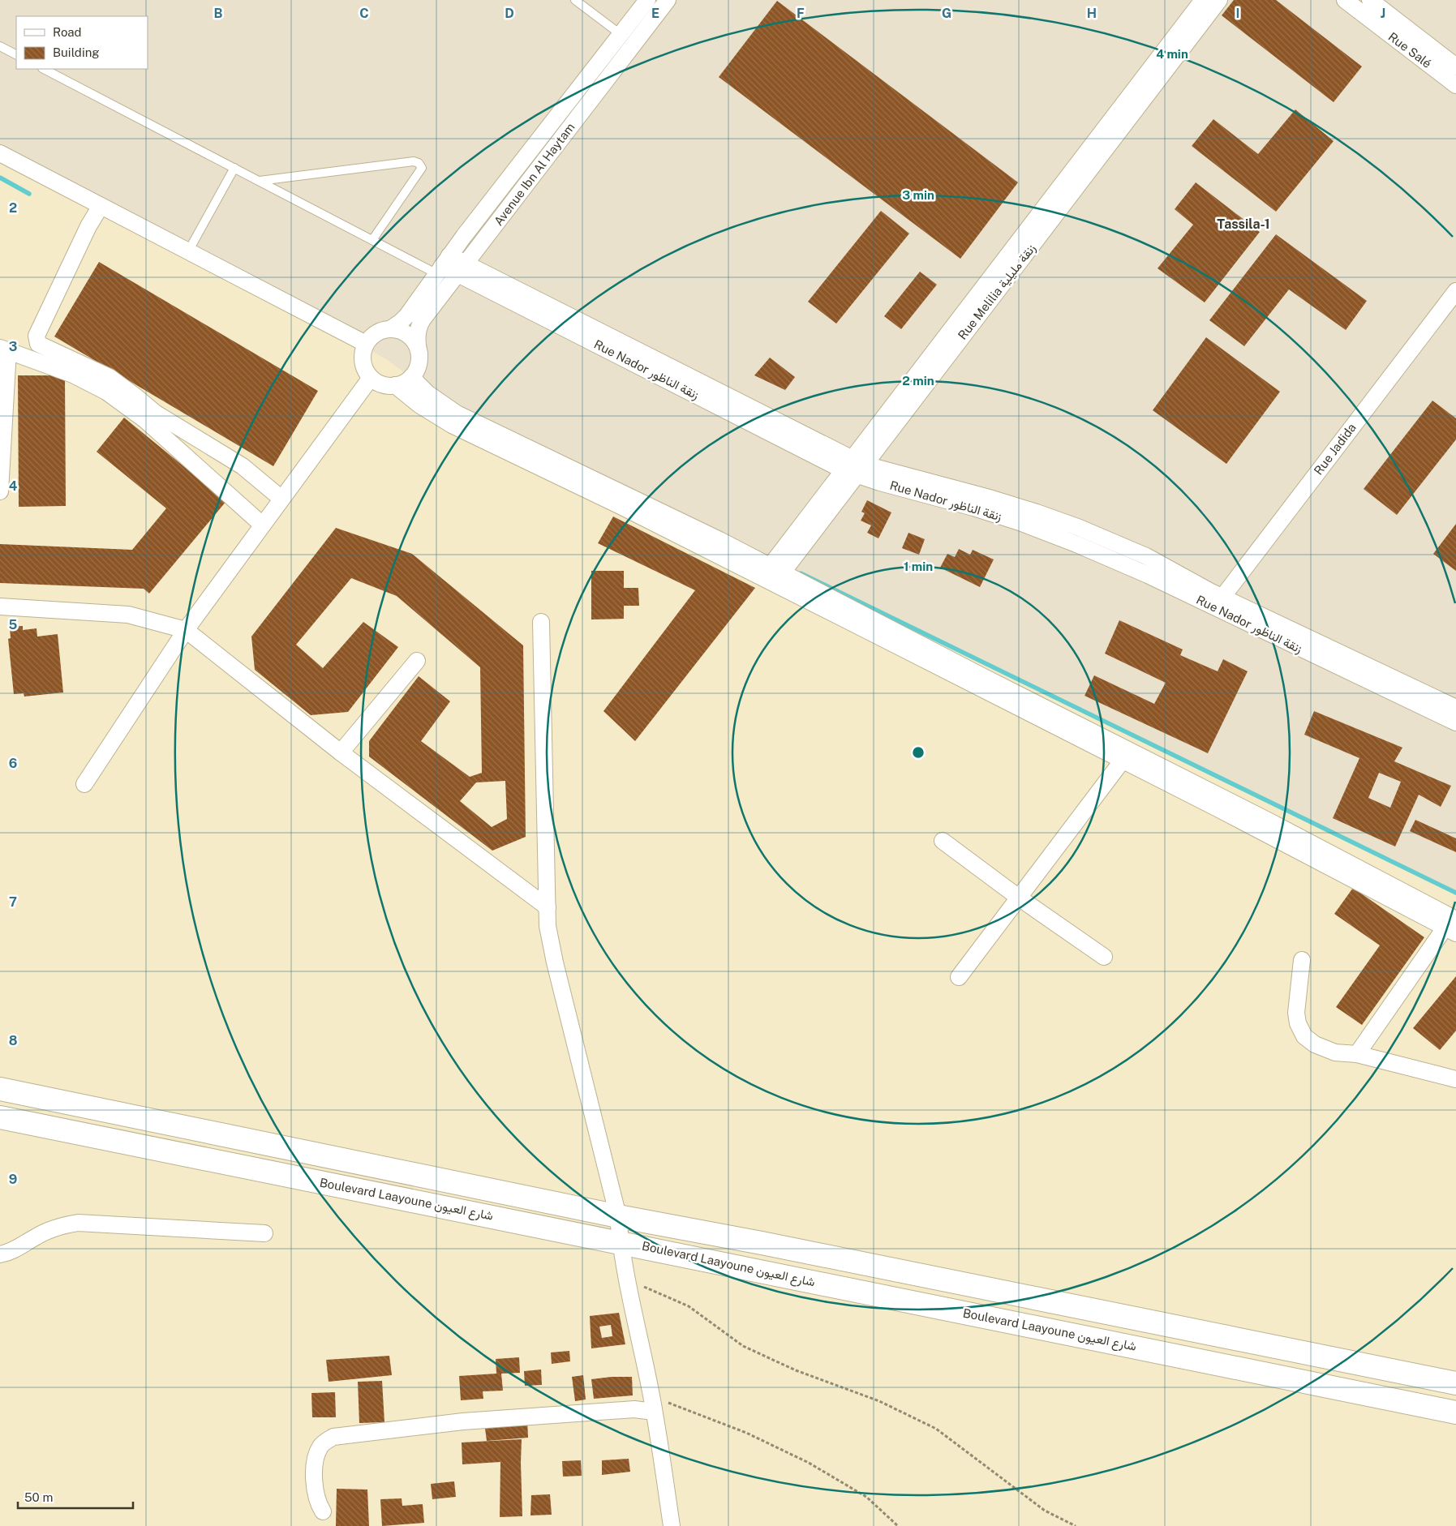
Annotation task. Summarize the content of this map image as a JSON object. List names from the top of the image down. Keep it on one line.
{"streets":{"street":["Rue Salé","Avenue Ibn Al Haytam","Rue Melilia زنقة مليلية","Rue Nador زنقة الناظور","Rue Jadida","Boulevard Laayoune شارع العيون"]},"crossings":[["Avenue Ibn Al Haytam","Rue Nador زنقة الناظور"],["Rue Melilia زنقة مليلية","Rue Nador زنقة الناظور"],["Rue Nador زنقة الناظور","Rue Jadida"]],"districts":["Tassila-1"],"legend":["Road","Building"],"scale_bar":"50 m","grid":{"columns":["B","C","D","E","F","G","H","I","J"],"rows":["2","3","4","5","6","7","8","9"]},"rings":["4 min","3 min","2 min","1 min"]}
